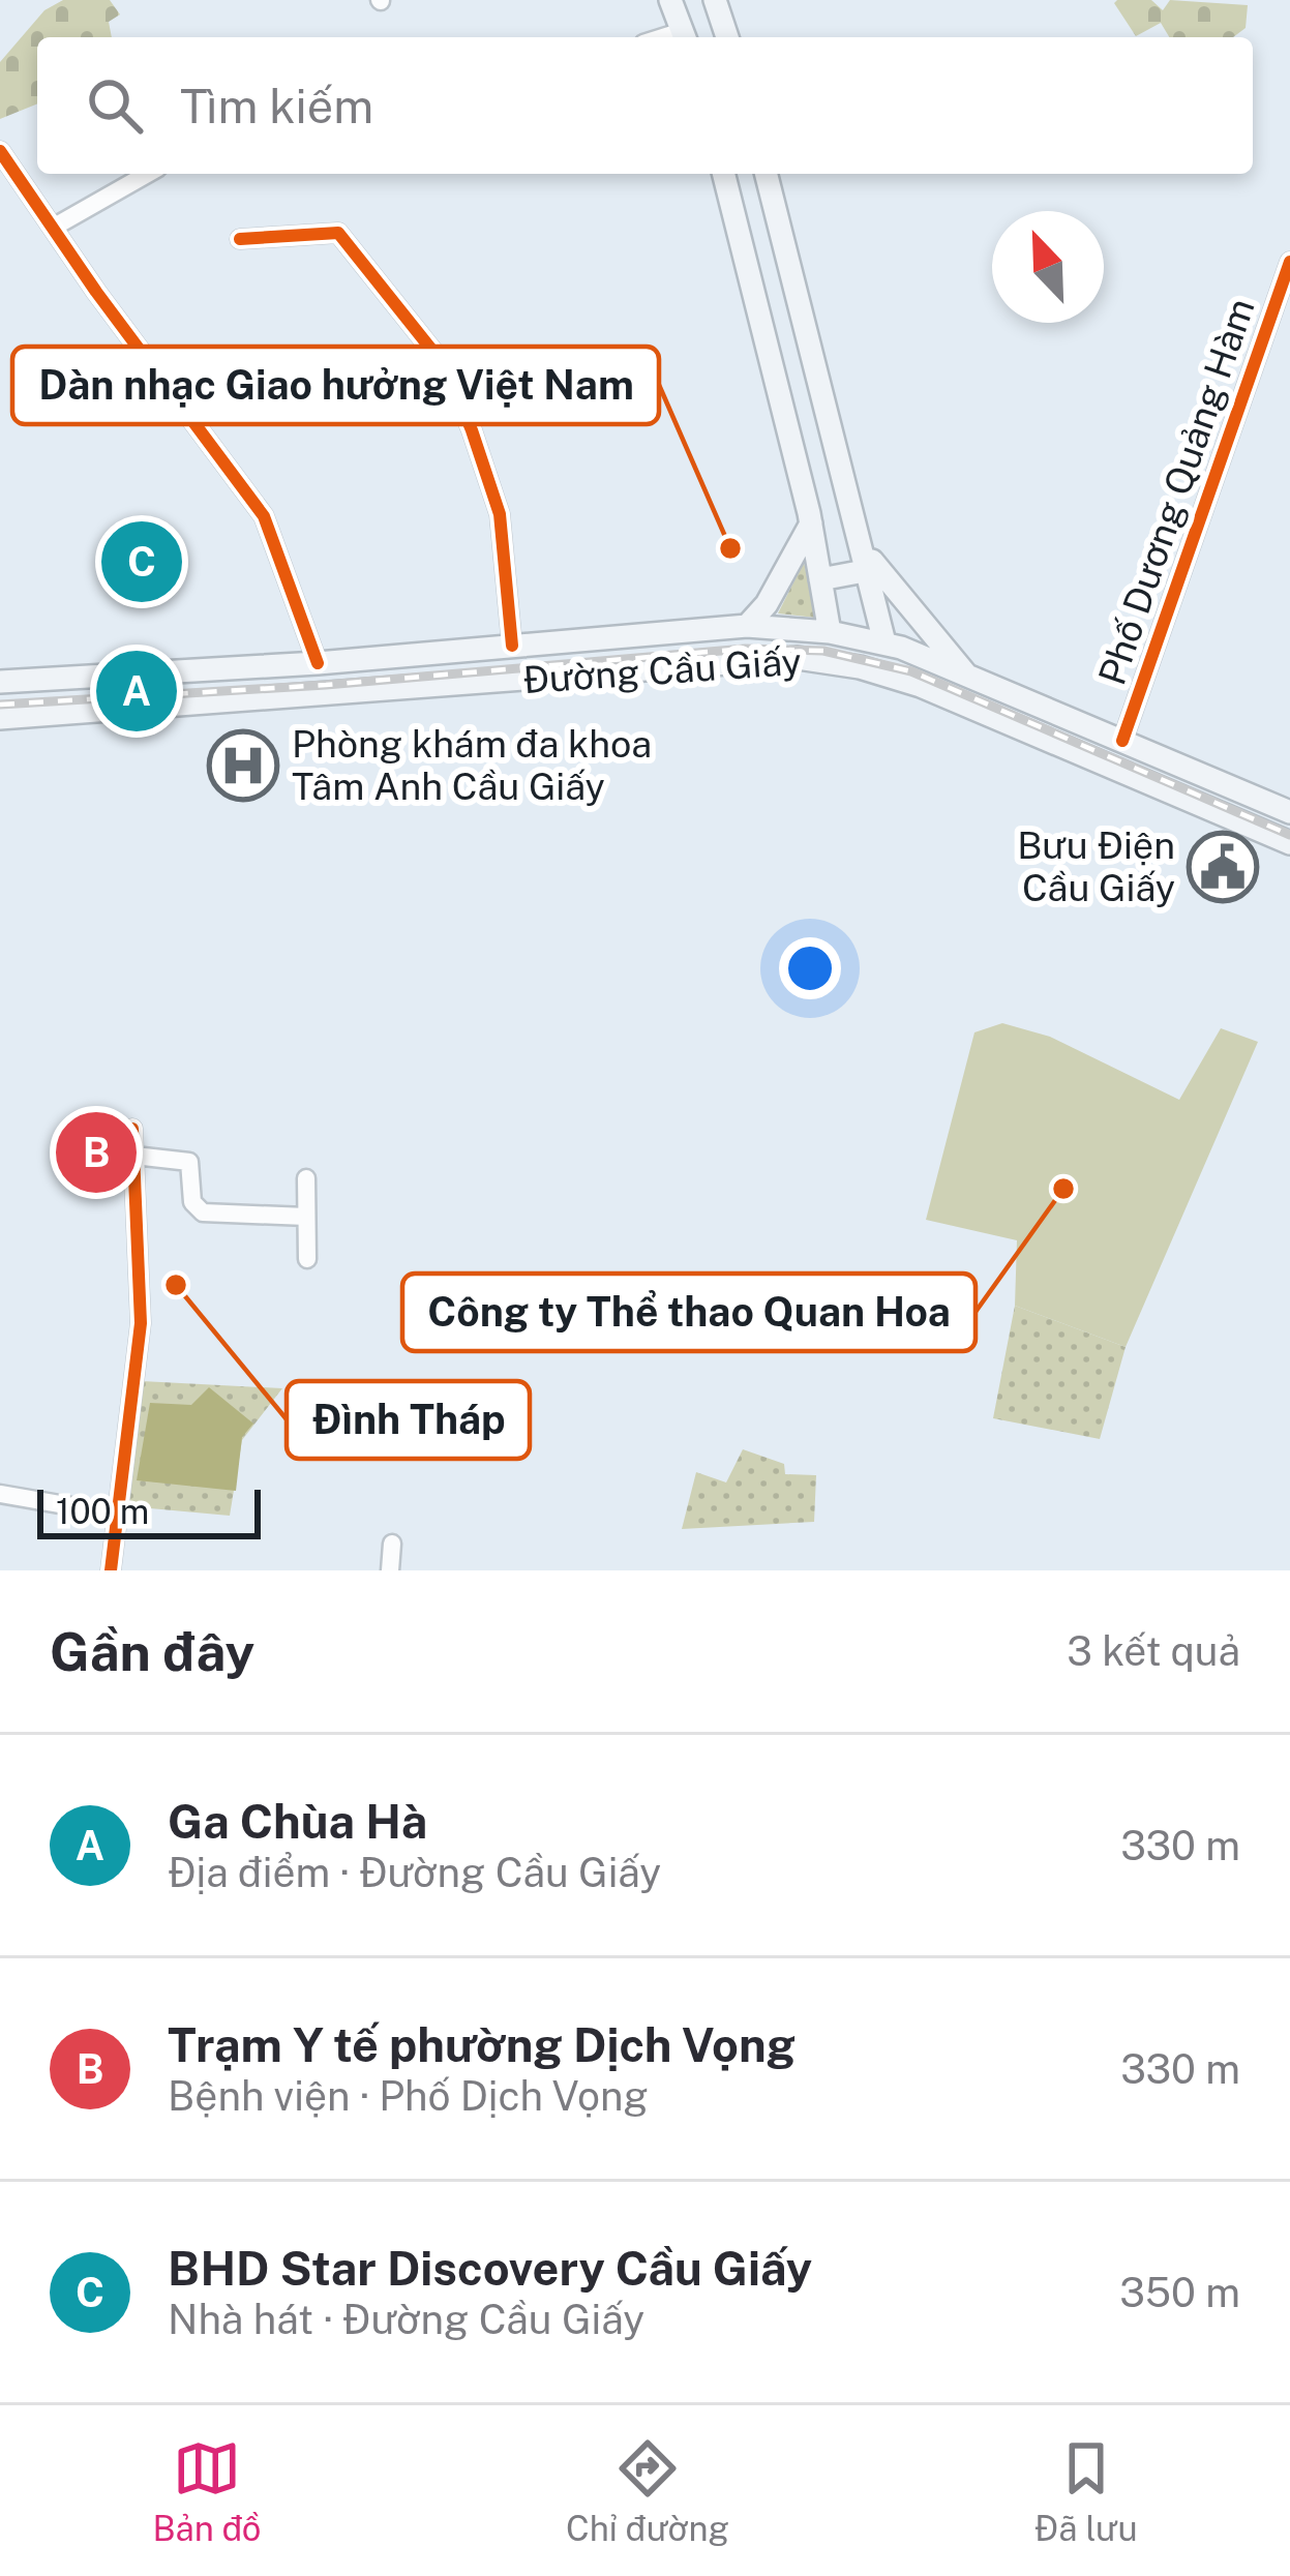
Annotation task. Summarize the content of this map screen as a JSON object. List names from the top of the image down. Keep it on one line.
{"streets":{"main road":["Đường Cầu Giấy"],"street":["Phố Dương Quảng Hàm"]},"crossings":[["Phố Dương Quảng Hàm","Đường Cầu Giấy"]],"places":{"other":["Dàn nhạc Giao hưởng Việt Nam","Công ty Thể thao Quan Hoa","Đình Tháp"],"hospital":["Phòng khám đa khoa Tâm Anh Cầu Giấy"],"public building":["Bưu Điện Cầu Giấy"]},"scale_bar":"100 m","north":"top left","page":{"search":"Tìm kiếm","pins":["C","A","B"],"scale":"100 m","heading":["Gần đây","3 kết quả"],"list":[{"mark":"A","name":"Ga Chùa Hà","note":"Địa điểm · Đường Cầu Giấy","value":"330 m"},{"mark":"B","name":"Trạm Y tế phường Dịch Vọng","note":"Bệnh viện · Phố Dịch Vọng","value":"330 m"},{"mark":"C","name":"BHD Star Discovery Cầu Giấy","note":"Nhà hát · Đường Cầu Giấy","value":"350 m"}],"nav":["Bản đồ","Chỉ đường","Đã lưu"]}}
